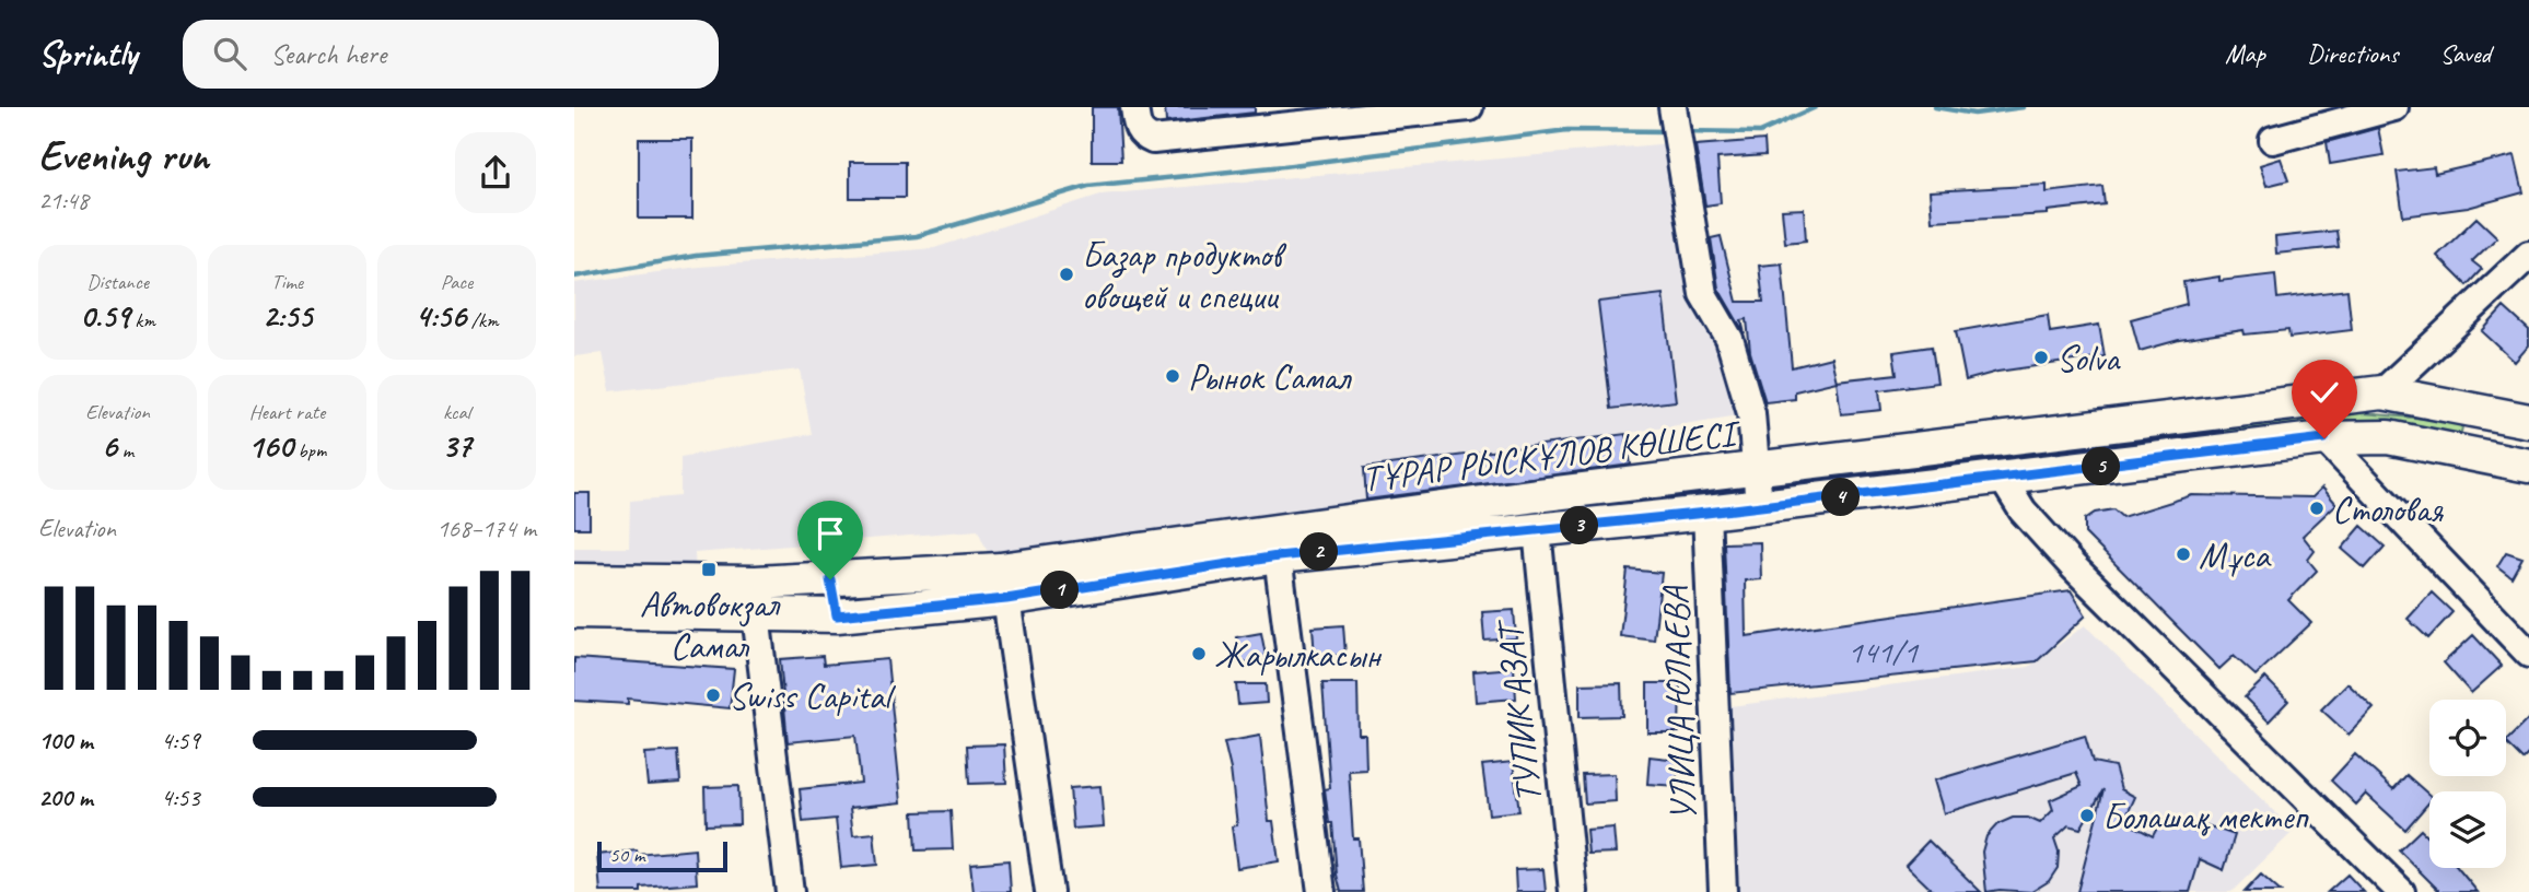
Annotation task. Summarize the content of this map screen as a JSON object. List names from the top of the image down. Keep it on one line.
{"streets":{"main road":["ТҰРАР РЫСКҰЛОВ КӨШЕСІ"],"street":["УЛИЦА ЮЛАЕВА","ТУПИК АЗАТ"]},"crossings":[["ТҰРАР РЫСКҰЛОВ КӨШЕСІ","УЛИЦА ЮЛАЕВА"],["ТҰРАР РЫСКҰЛОВ КӨШЕСІ","ТУПИК АЗАТ"]],"places":{"other":["Базар продуктов овощей и специи","Solva","Рынок Самал","Столовая","Мұса","Жарылкасын","Swiss Capital","Болашақ мектеп"],"transit":["Автовокзал Самал"]},"house_numbers":["141/1"],"scale_bar":"50 m","page":{"header":"Sprintly","search":"Search here","nav":["Map","Directions","Saved"],"heading":["Evening run","21:48"],"stats":[["Distance","0.59 km"],["Time","2:55"],["Pace","4:56 /km"],["Elevation","6 m"],["Heart rate","160 bpm"],["kcal","37"]],"pins":["5","4","3","2","1"],"chart":["Elevation","168–174 m"],"list":[{"name":"100 m","note":"4:59"},{"name":"200 m","note":"4:53"}],"scale":"50 m"}}
